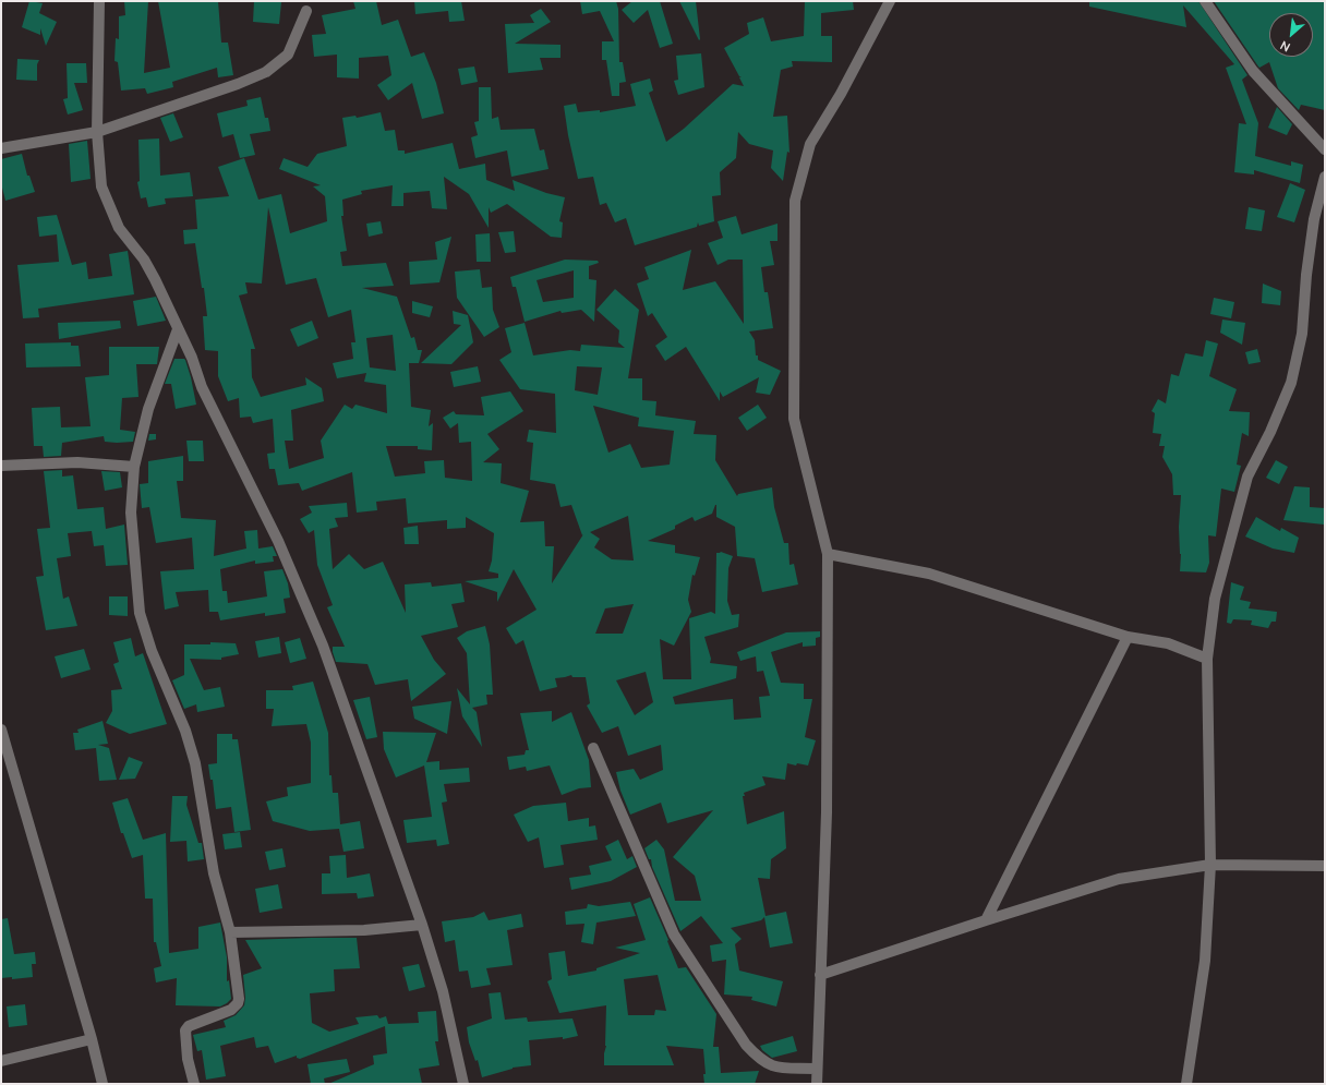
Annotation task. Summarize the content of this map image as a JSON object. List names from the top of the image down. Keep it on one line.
{"north":"bottom left"}
